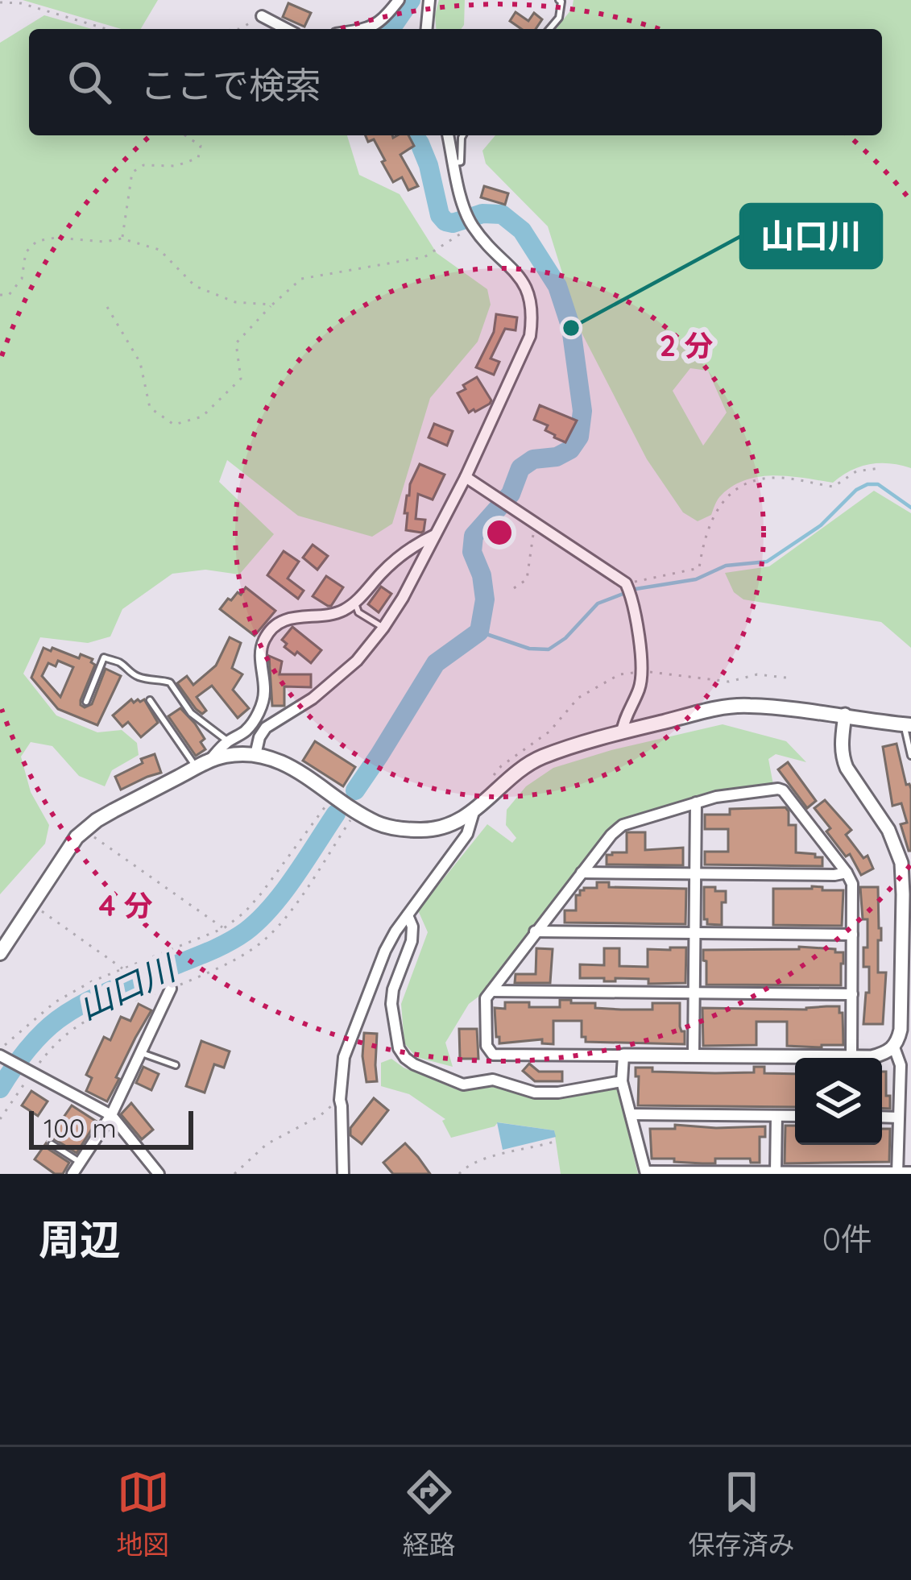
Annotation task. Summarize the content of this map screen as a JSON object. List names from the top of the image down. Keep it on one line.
{"water":["山口川"],"places":["山口川"],"scale_bar":"100 m","page":{"search":"ここで検索","scale":"100 m","heading":["周辺","0件"],"nav":["地図","経路","保存済み"]},"rings":["2 分","4 分"]}
